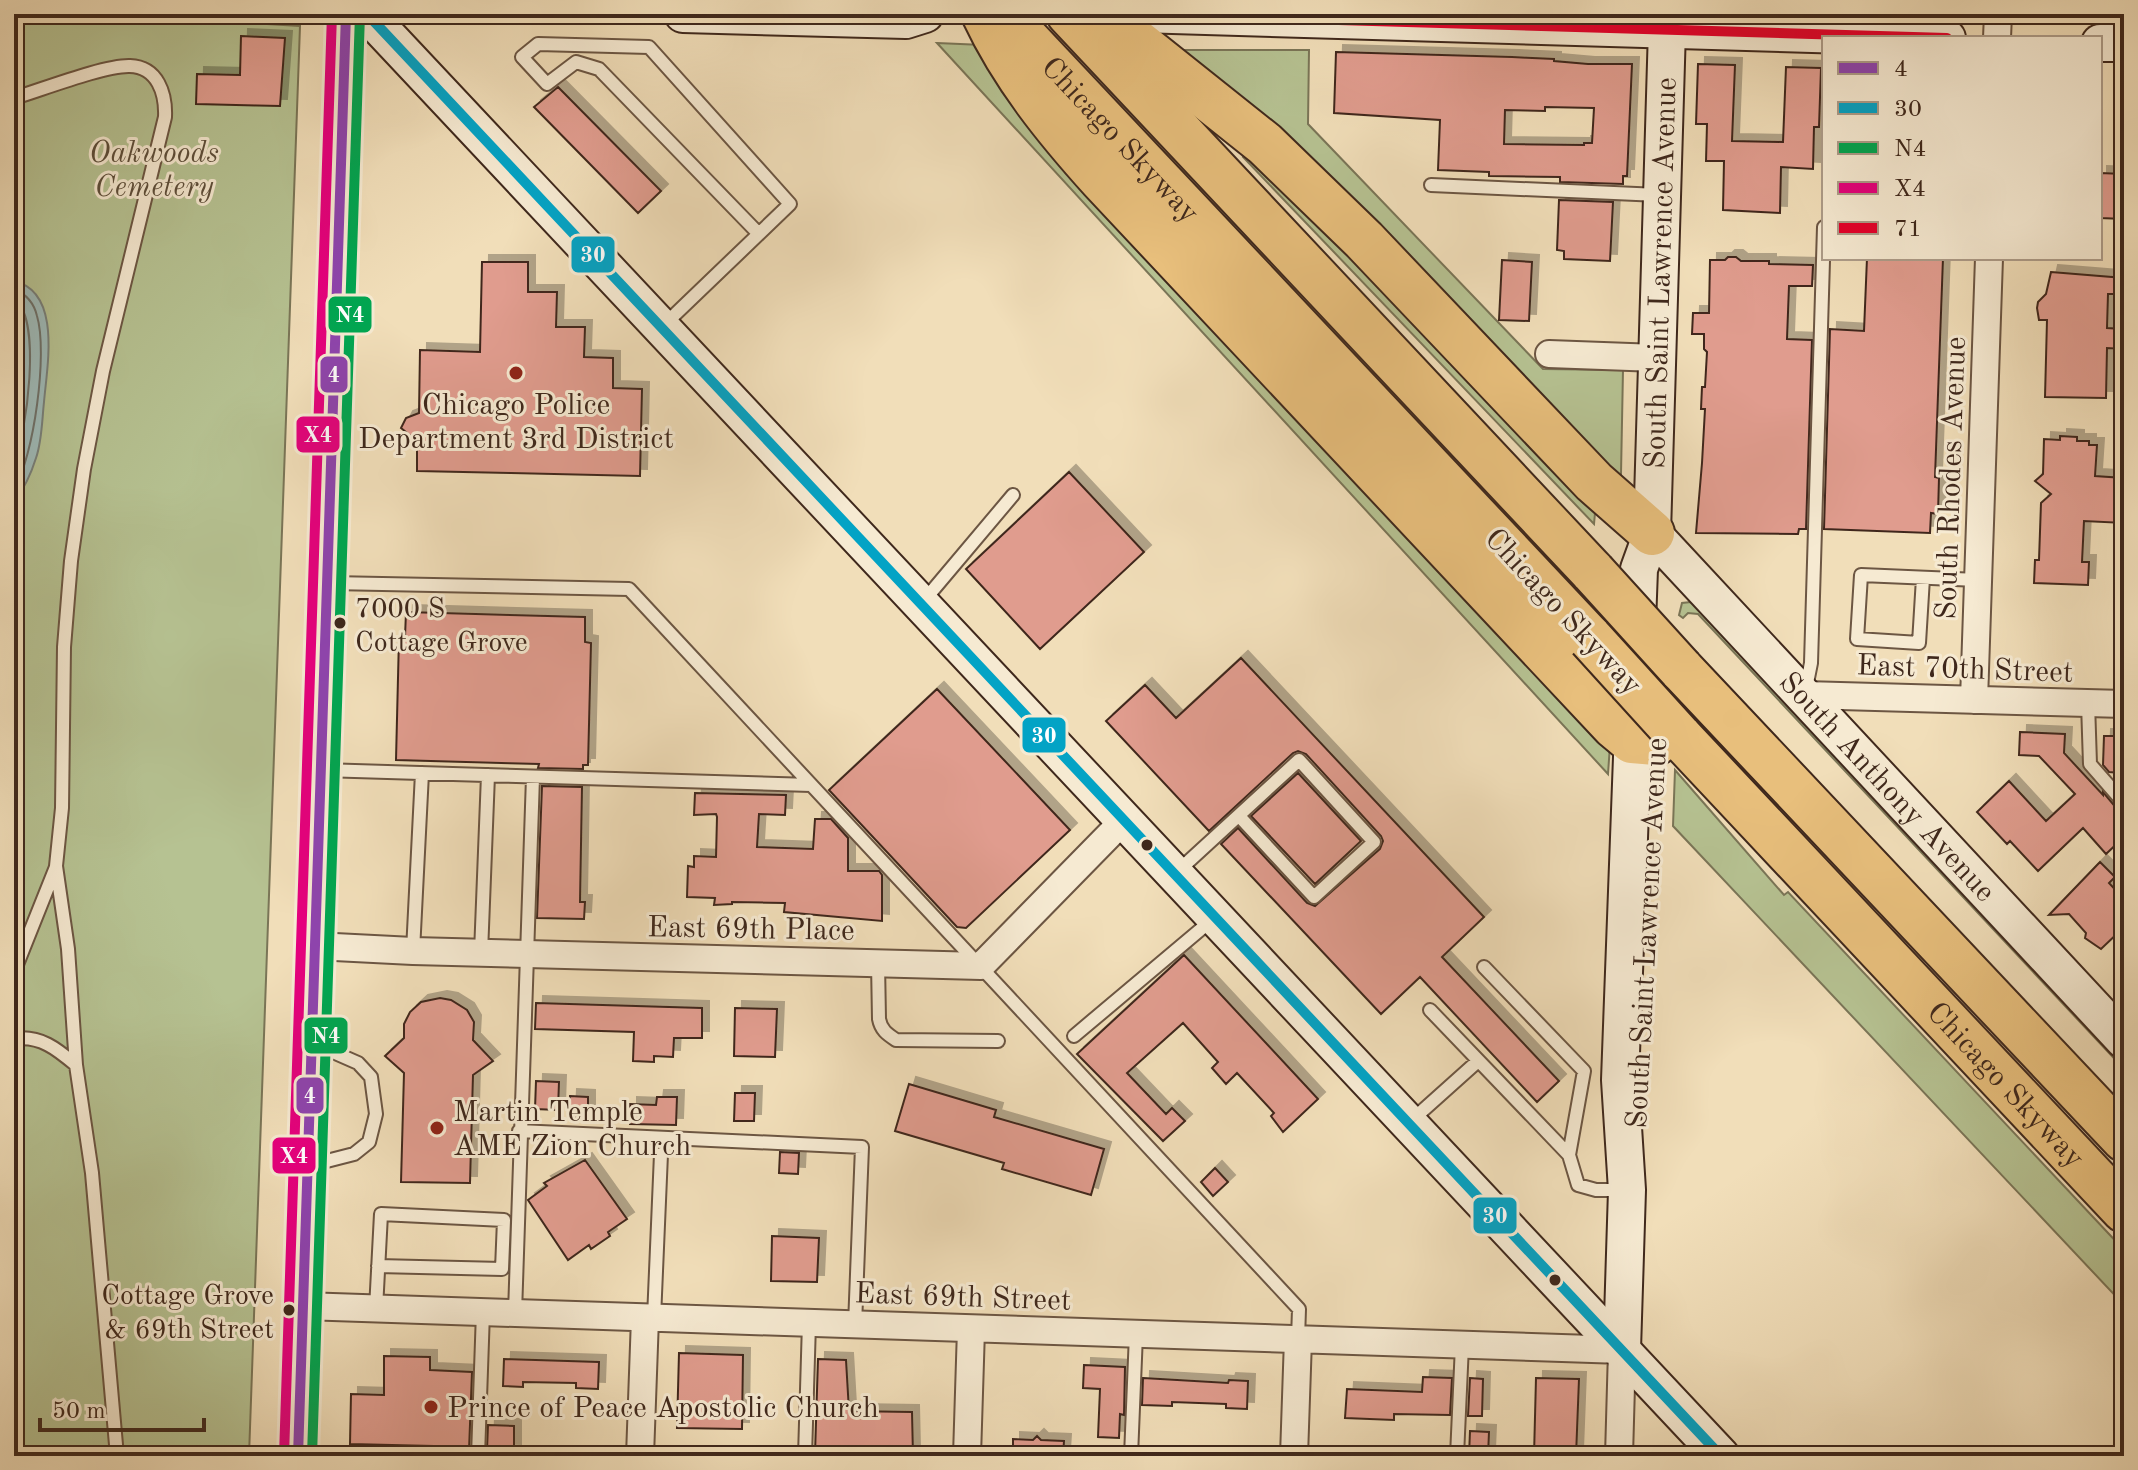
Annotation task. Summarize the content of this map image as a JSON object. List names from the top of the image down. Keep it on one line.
{"streets":{"highway":["Chicago Skyway"],"main road":["South Saint Lawrence Avenue","South Anthony Avenue"],"street":["South Rhodes Avenue","East 70th Street","East 69th Place","East 69th Street"]},"crossings":[["Chicago Skyway","South Saint Lawrence Avenue"],["South Saint Lawrence Avenue","South Anthony Avenue"],["South Saint Lawrence Avenue","East 69th Street"],["South Rhodes Avenue","East 70th Street"],["East 70th Street","South Anthony Avenue"]],"parks":["Oakwoods Cemetery"],"places":["Chicago Police Department 3rd District","7000 S Cottage Grove","Martin Temple AME Zion Church","Cottage Grove & 69th Street","Prince of Peace Apostolic Church"],"lines":["transit line 4","transit line 30","transit line N4","transit line X4","transit line 71"],"legend":["4","30","N4","X4","71"],"scale_bar":"50 m"}
